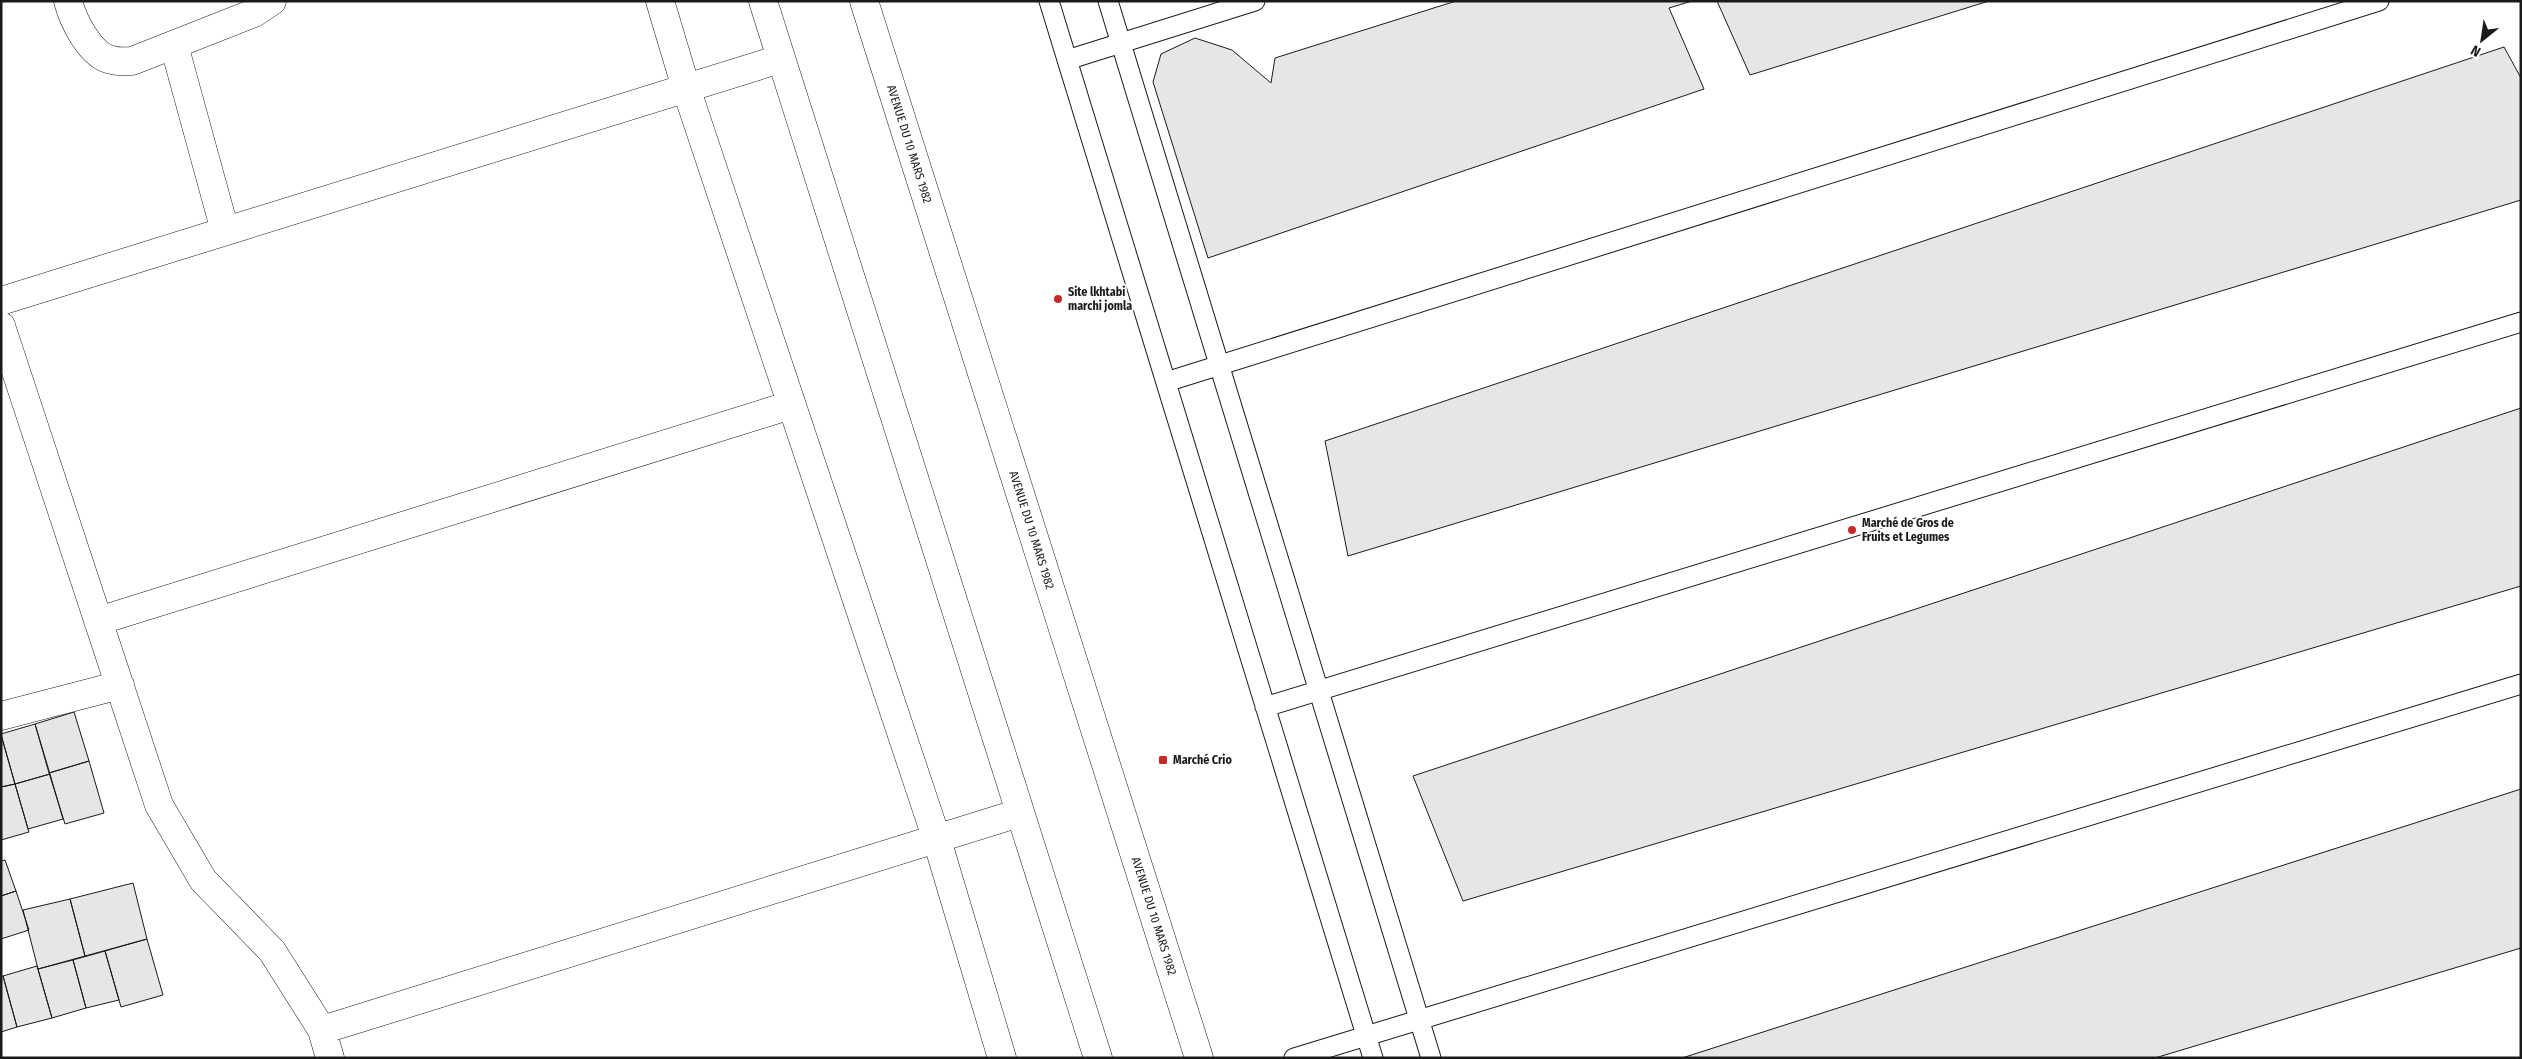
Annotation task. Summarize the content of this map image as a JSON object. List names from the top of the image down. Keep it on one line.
{"streets":{"street":["AVENUE DU 10 MARS 1982"]},"places":{"other":["Site lkhtabi marchi jomla","Marché de Gros de Fruits et Legumes"],"transit":["Marché Crio"]},"north":"bottom left"}
